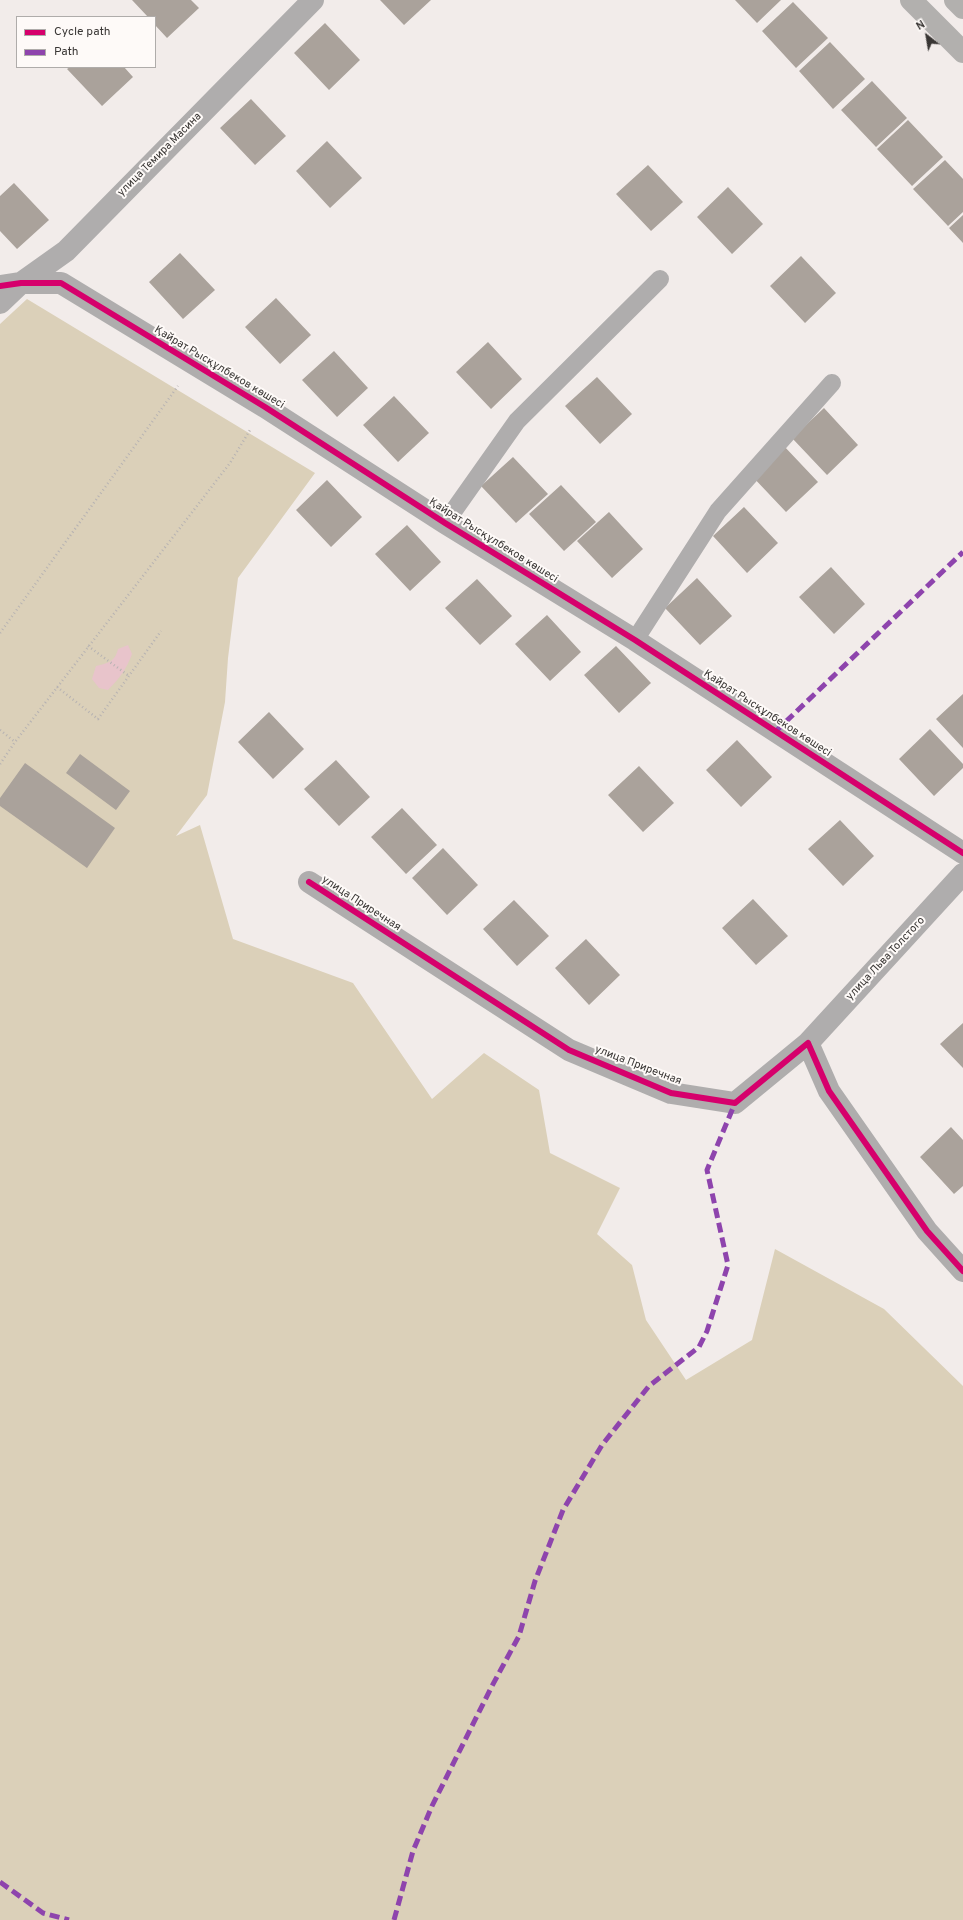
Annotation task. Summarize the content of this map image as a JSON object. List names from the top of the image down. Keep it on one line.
{"streets":{"street":["улица Темира Масина","Қайрат Рысқұлбеков көшесі","улица Приречная","улица Льва Толстого"]},"crossings":[["улица Темира Масина","Қайрат Рысқұлбеков көшесі"],["улица Приречная","улица Льва Толстого"]],"legend":["Cycle path","Path"],"north":"top left"}
